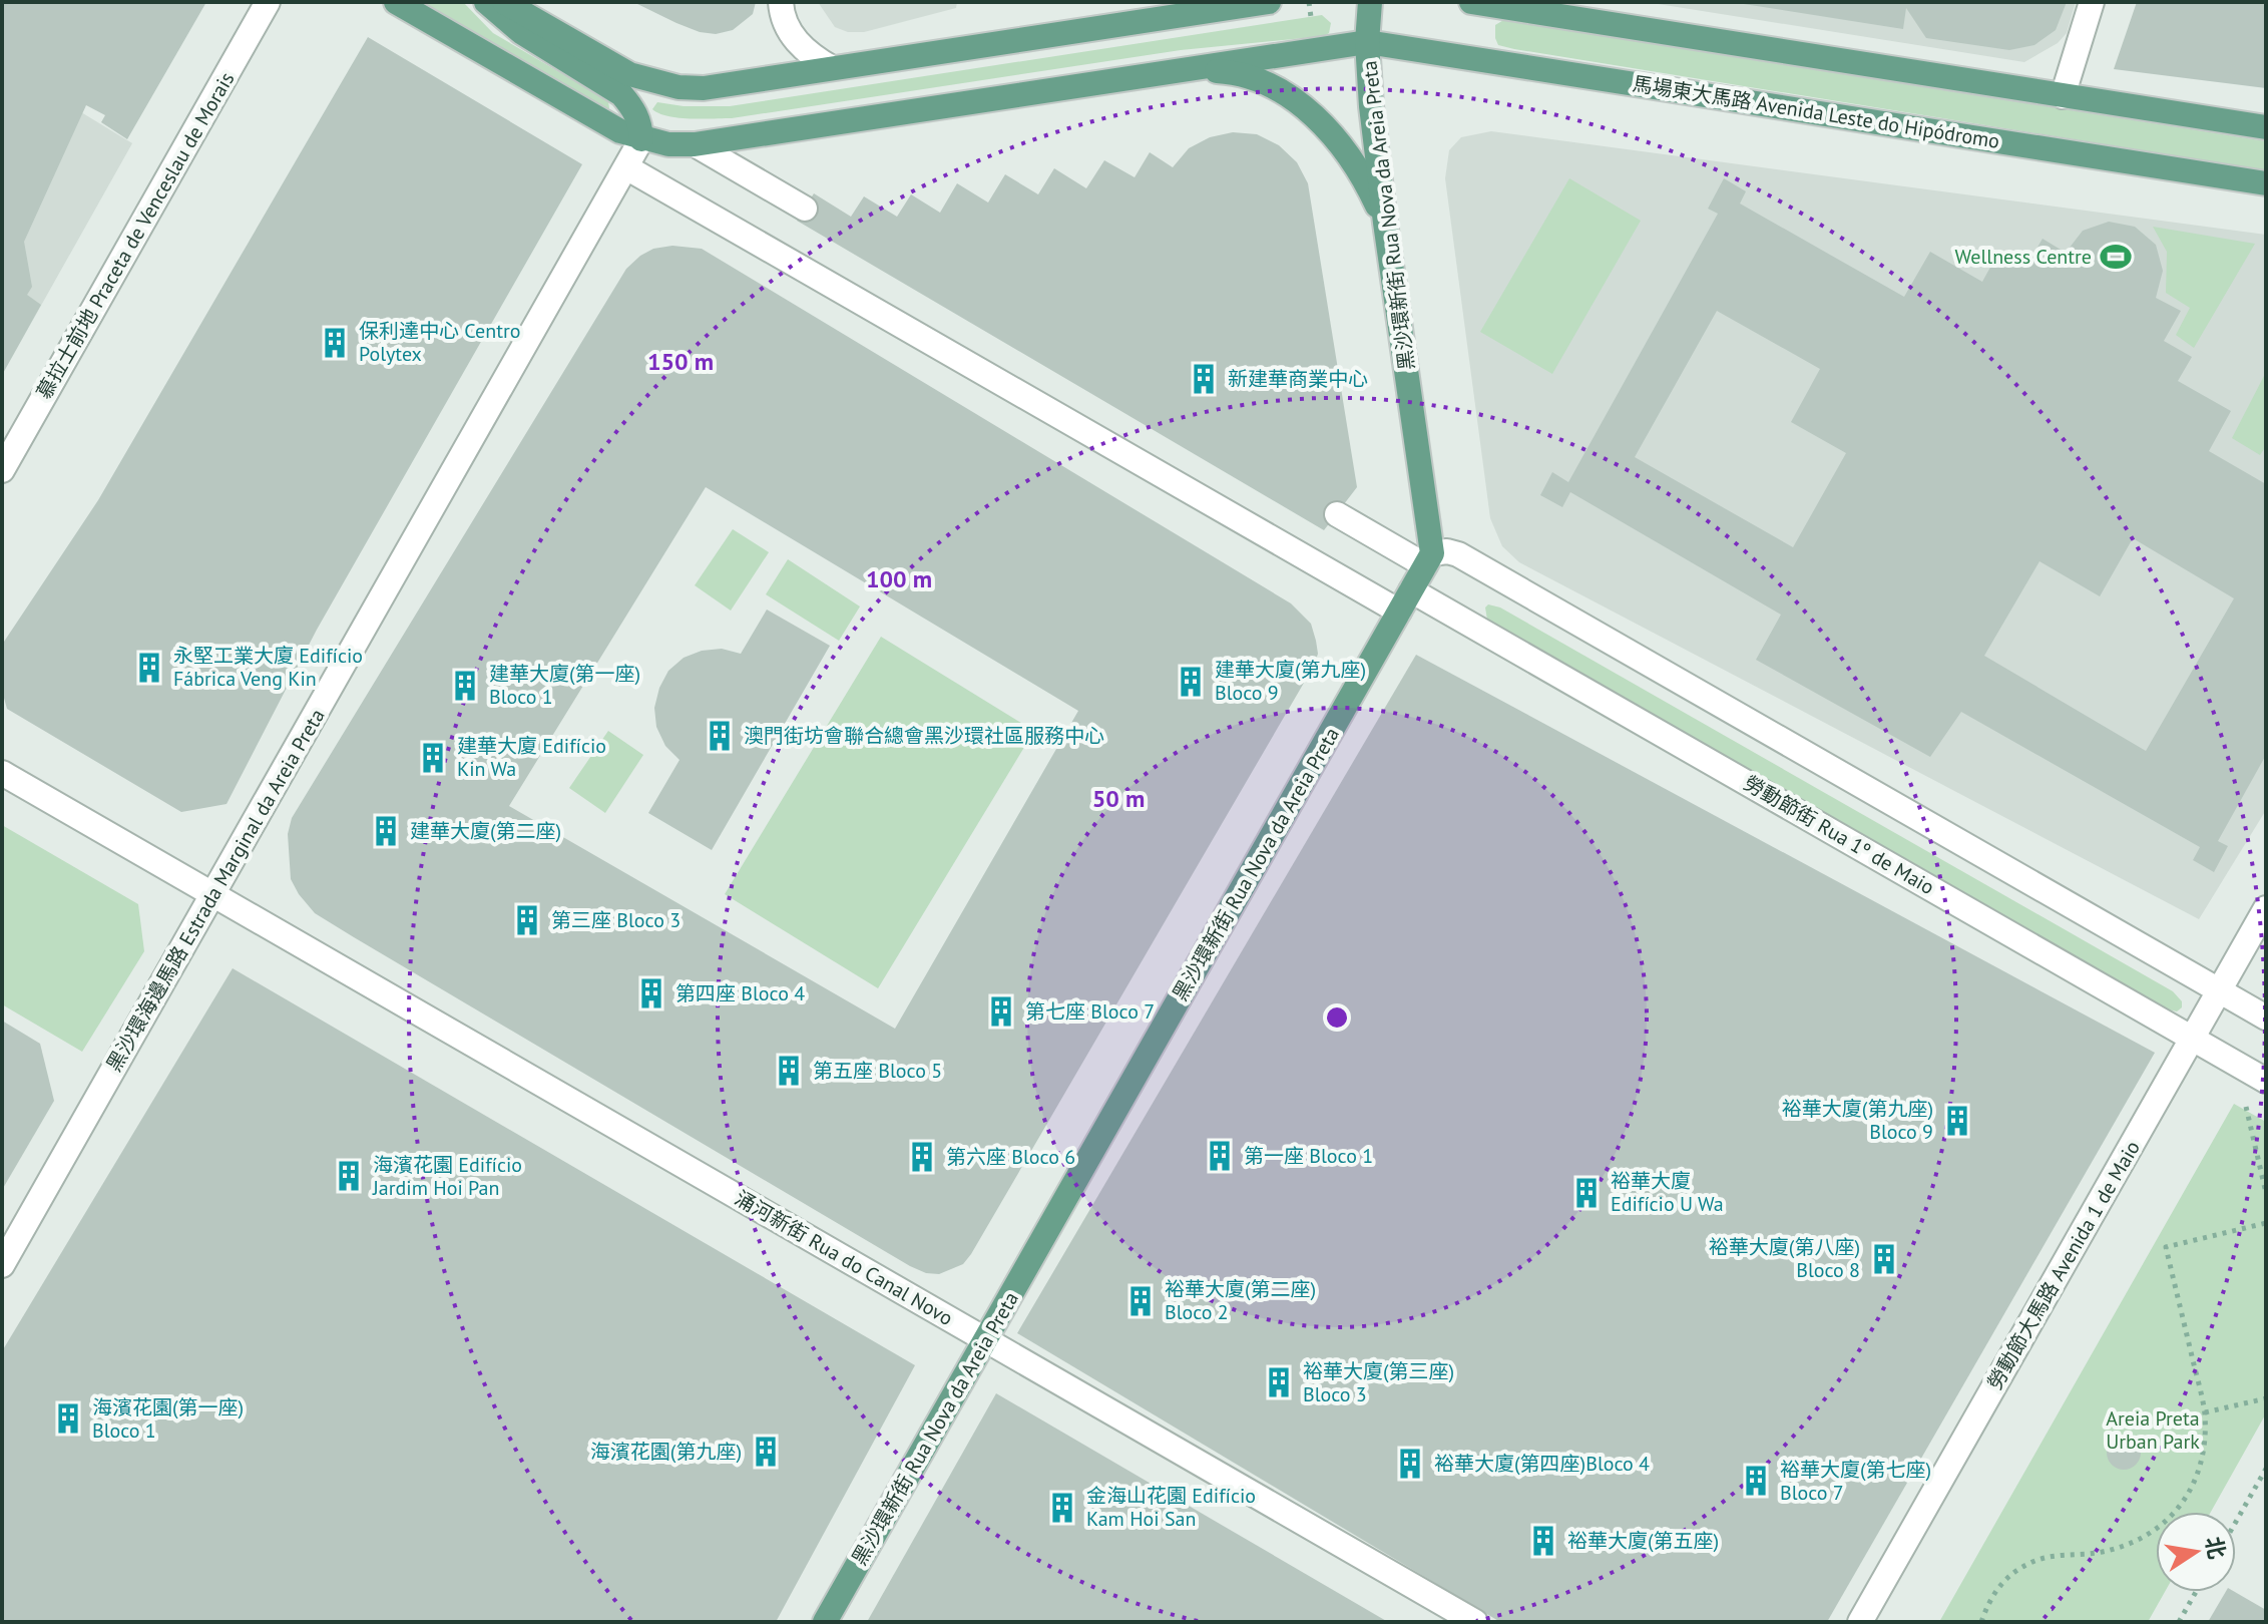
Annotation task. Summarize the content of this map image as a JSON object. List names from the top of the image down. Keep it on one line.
{"streets":{"main road":["馬場東大馬路 Avenida Leste do Hipódromo","黑沙環新街 Rua Nova da Areia Preta"],"street":["慕拉士前地 Praceta de Venceslau de Morais","勞動節街 Rua 1º de Maio","黑沙環海邊馬路 Estrada Marginal da Areia Preta","涌河新街 Rua do Canal Novo","勞動節大馬路 Avenida 1 de Maio"]},"crossings":[["馬場東大馬路 Avenida Leste do Hipódromo","黑沙環新街 Rua Nova da Areia Preta"],["黑沙環新街 Rua Nova da Areia Preta","勞動節街 Rua 1º de Maio"],["黑沙環新街 Rua Nova da Areia Preta","涌河新街 Rua do Canal Novo"],["勞動節街 Rua 1º de Maio","黑沙環海邊馬路 Estrada Marginal da Areia Preta"],["勞動節街 Rua 1º de Maio","勞動節大馬路 Avenida 1 de Maio"],["黑沙環海邊馬路 Estrada Marginal da Areia Preta","涌河新街 Rua do Canal Novo"]],"parks":["Areia Preta Urban Park"],"places":{"sports":["Wellness Centre"],"building":["保利達中心 Centro Polytex","新建華商業中心","永堅工業大廈 Edifício Fábrica Veng Kin","建華大廈(第九座) Bloco 9","建華大廈(第一座) Bloco 1","澳門街坊會聯合總會黑沙環社區服務中心","建華大廈 Edifício Kin Wa","建華大廈(第二座)","第三座 Bloco 3","第四座 Bloco 4","第七座 Bloco 7","第五座 Bloco 5","裕華大廈(第九座) Bloco 9","第一座 Bloco 1","第六座 Bloco 6","海濱花園 Edifício Jardim Hoi Pan","裕華大廈 Edifício U Wa","裕華大廈(第八座) Bloco 8","裕華大廈(第二座) Bloco 2","裕華大廈(第三座) Bloco 3","海濱花園(第一座) Bloco 1","海濱花園(第九座)","裕華大廈(第四座)Bloco 4","裕華大廈(第七座) Bloco 7","金海山花園 Edifício Kam Hoi San","裕華大廈(第五座)"]},"north":"right","rings":["150 m","100 m","50 m"]}
